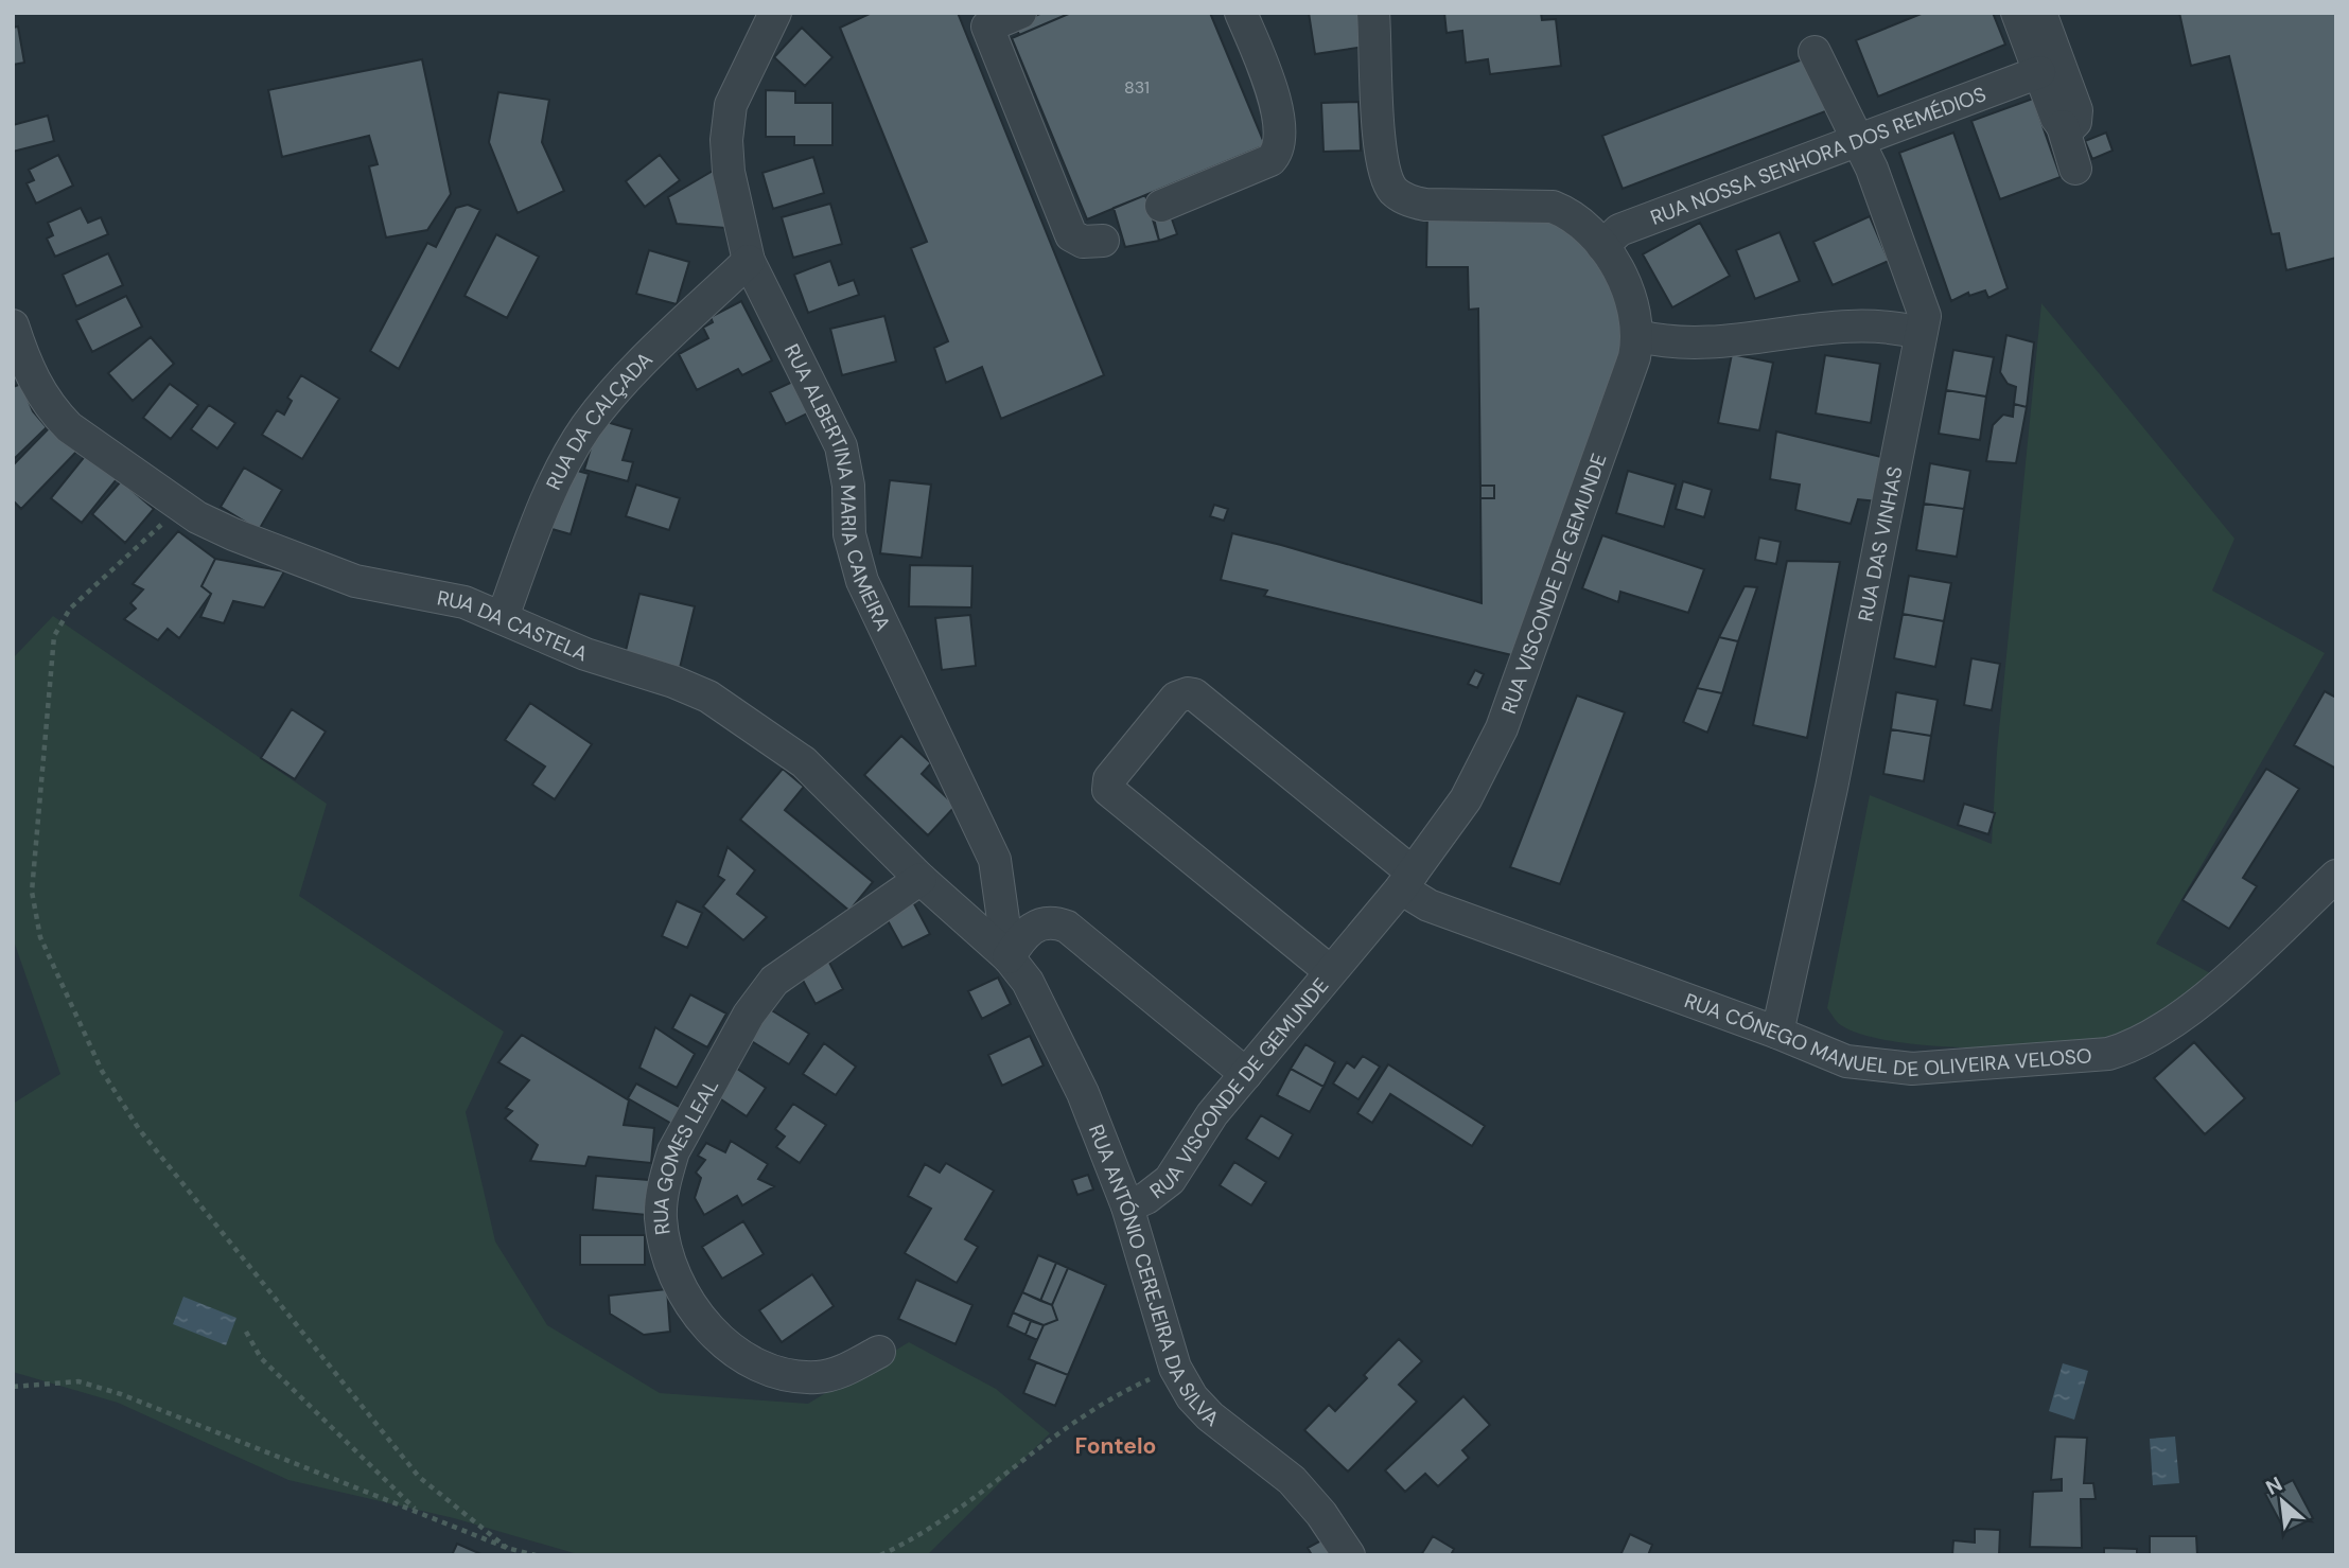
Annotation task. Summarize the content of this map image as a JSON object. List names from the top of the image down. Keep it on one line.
{"streets":{"street":["RUA NOSSA SENHORA DOS REMÉDIOS","RUA DA CALÇADA","RUA ALBERTINA MARIA CAMEIRA","RUA DAS VINHAS","RUA VISCONDE DE GEMUNDE","RUA DA CASTELA","RUA CÓNEGO MANUEL DE OLIVEIRA VELOSO","RUA GOMES LEAL","RUA ANTÓNIO CEREJEIRA DA SILVA"]},"crossings":[["RUA NOSSA SENHORA DOS REMÉDIOS","RUA DAS VINHAS"],["RUA NOSSA SENHORA DOS REMÉDIOS","RUA VISCONDE DE GEMUNDE"],["RUA DA CALÇADA","RUA ALBERTINA MARIA CAMEIRA"],["RUA DA CALÇADA","RUA DA CASTELA"],["RUA ALBERTINA MARIA CAMEIRA","RUA DA CASTELA"],["RUA ALBERTINA MARIA CAMEIRA","RUA ANTÓNIO CEREJEIRA DA SILVA"],["RUA DAS VINHAS","RUA CÓNEGO MANUEL DE OLIVEIRA VELOSO"],["RUA VISCONDE DE GEMUNDE","RUA CÓNEGO MANUEL DE OLIVEIRA VELOSO"],["RUA VISCONDE DE GEMUNDE","RUA ANTÓNIO CEREJEIRA DA SILVA"],["RUA DA CASTELA","RUA GOMES LEAL"],["RUA DA CASTELA","RUA ANTÓNIO CEREJEIRA DA SILVA"]],"districts":["Fontelo"],"house_numbers":["831"],"north":"top left"}
